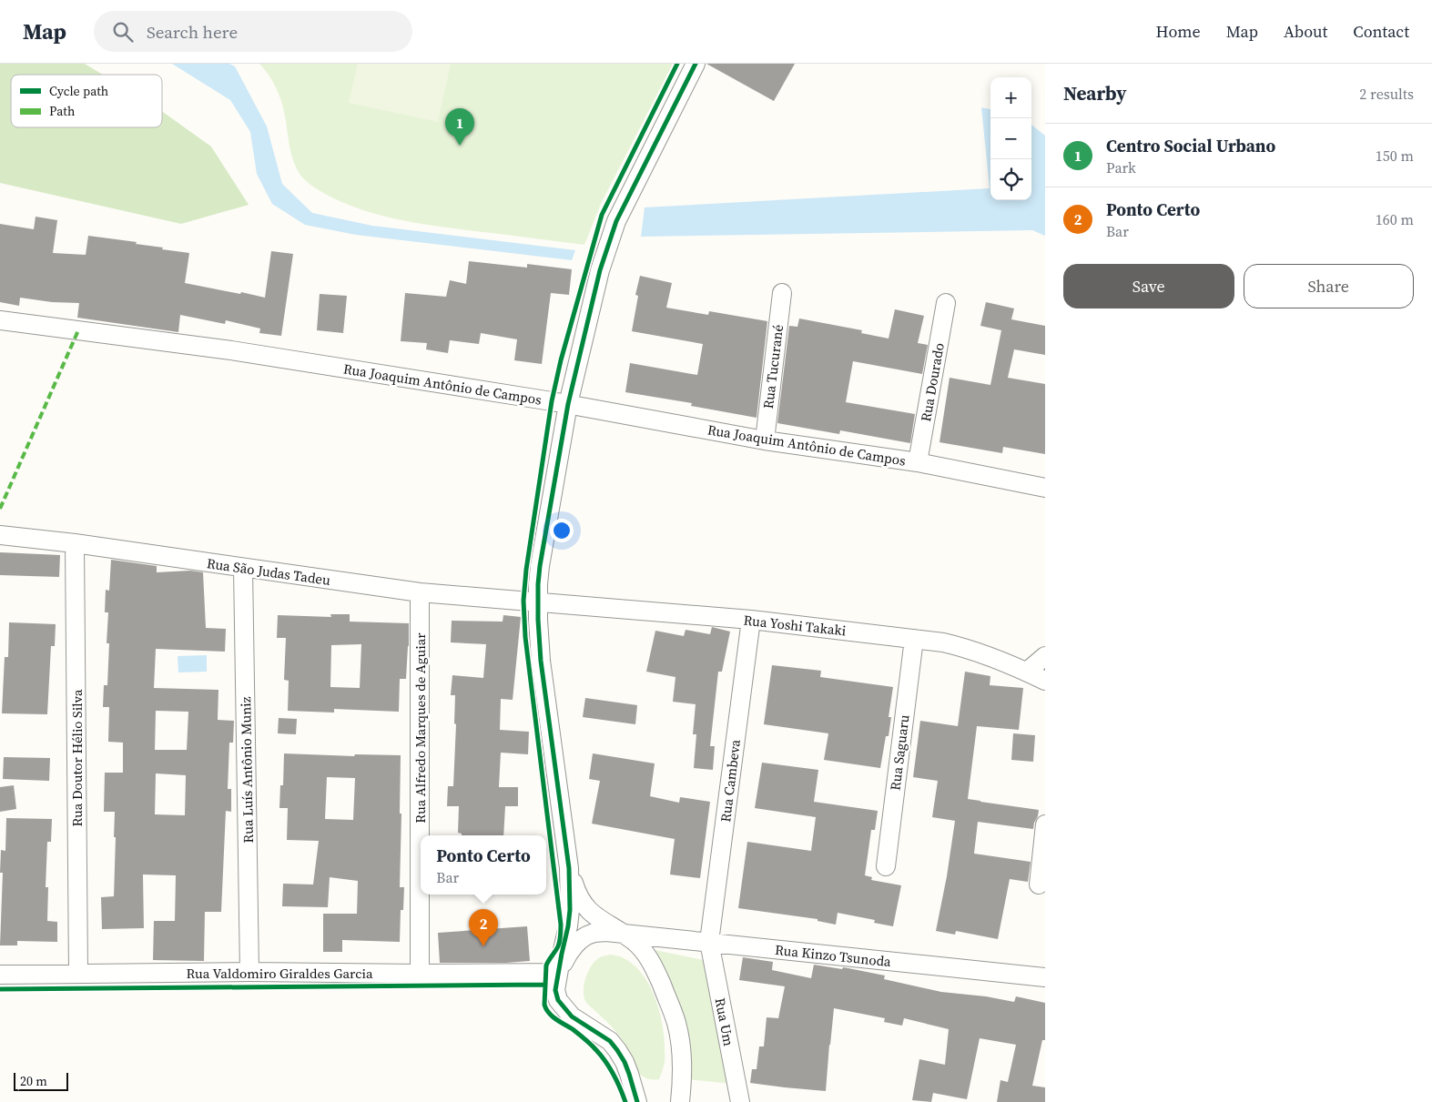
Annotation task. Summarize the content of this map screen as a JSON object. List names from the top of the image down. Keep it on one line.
{"streets":{"street":["Rua Tucurané","Rua Dourado","Rua Joaquim Antônio de Campos","Rua São Judas Tadeu","Rua Yoshi Takaki","Rua Alfredo Marques de Aguiar","Rua Saguaru","Rua Doutor Hélio Silva","Rua Luís Antônio Muniz","Rua Cambeva","Rua Kinzo Tsunoda","Rua Valdomiro Giraldes Garcia","Rua Um"]},"crossings":[["Rua Tucurané","Rua Joaquim Antônio de Campos"],["Rua Dourado","Rua Joaquim Antônio de Campos"],["Rua São Judas Tadeu","Rua Yoshi Takaki"],["Rua São Judas Tadeu","Rua Alfredo Marques de Aguiar"],["Rua São Judas Tadeu","Rua Doutor Hélio Silva"],["Rua São Judas Tadeu","Rua Luís Antônio Muniz"],["Rua Yoshi Takaki","Rua Saguaru"],["Rua Yoshi Takaki","Rua Cambeva"],["Rua Alfredo Marques de Aguiar","Rua Valdomiro Giraldes Garcia"],["Rua Doutor Hélio Silva","Rua Valdomiro Giraldes Garcia"],["Rua Luís Antônio Muniz","Rua Valdomiro Giraldes Garcia"],["Rua Cambeva","Rua Kinzo Tsunoda"],["Rua Cambeva","Rua Um"],["Rua Kinzo Tsunoda","Rua Valdomiro Giraldes Garcia"],["Rua Kinzo Tsunoda","Rua Um"]],"legend":["Cycle path","Path"],"scale_bar":"20 m","page":{"header":"Map","search":"Search here","nav":["Home","Map","About","Contact"],"heading":["Nearby","2 results"],"map_buttons":["+","−"],"pins":["1","2"],"list":[{"mark":"1","name":"Centro Social Urbano","note":"Park","value":"150 m"},{"mark":"2","name":"Ponto Certo","note":"Bar","value":"160 m"}],"buttons":["Save","Share"],"popup":["Ponto Certo","Bar"],"scale":"20 m"}}
